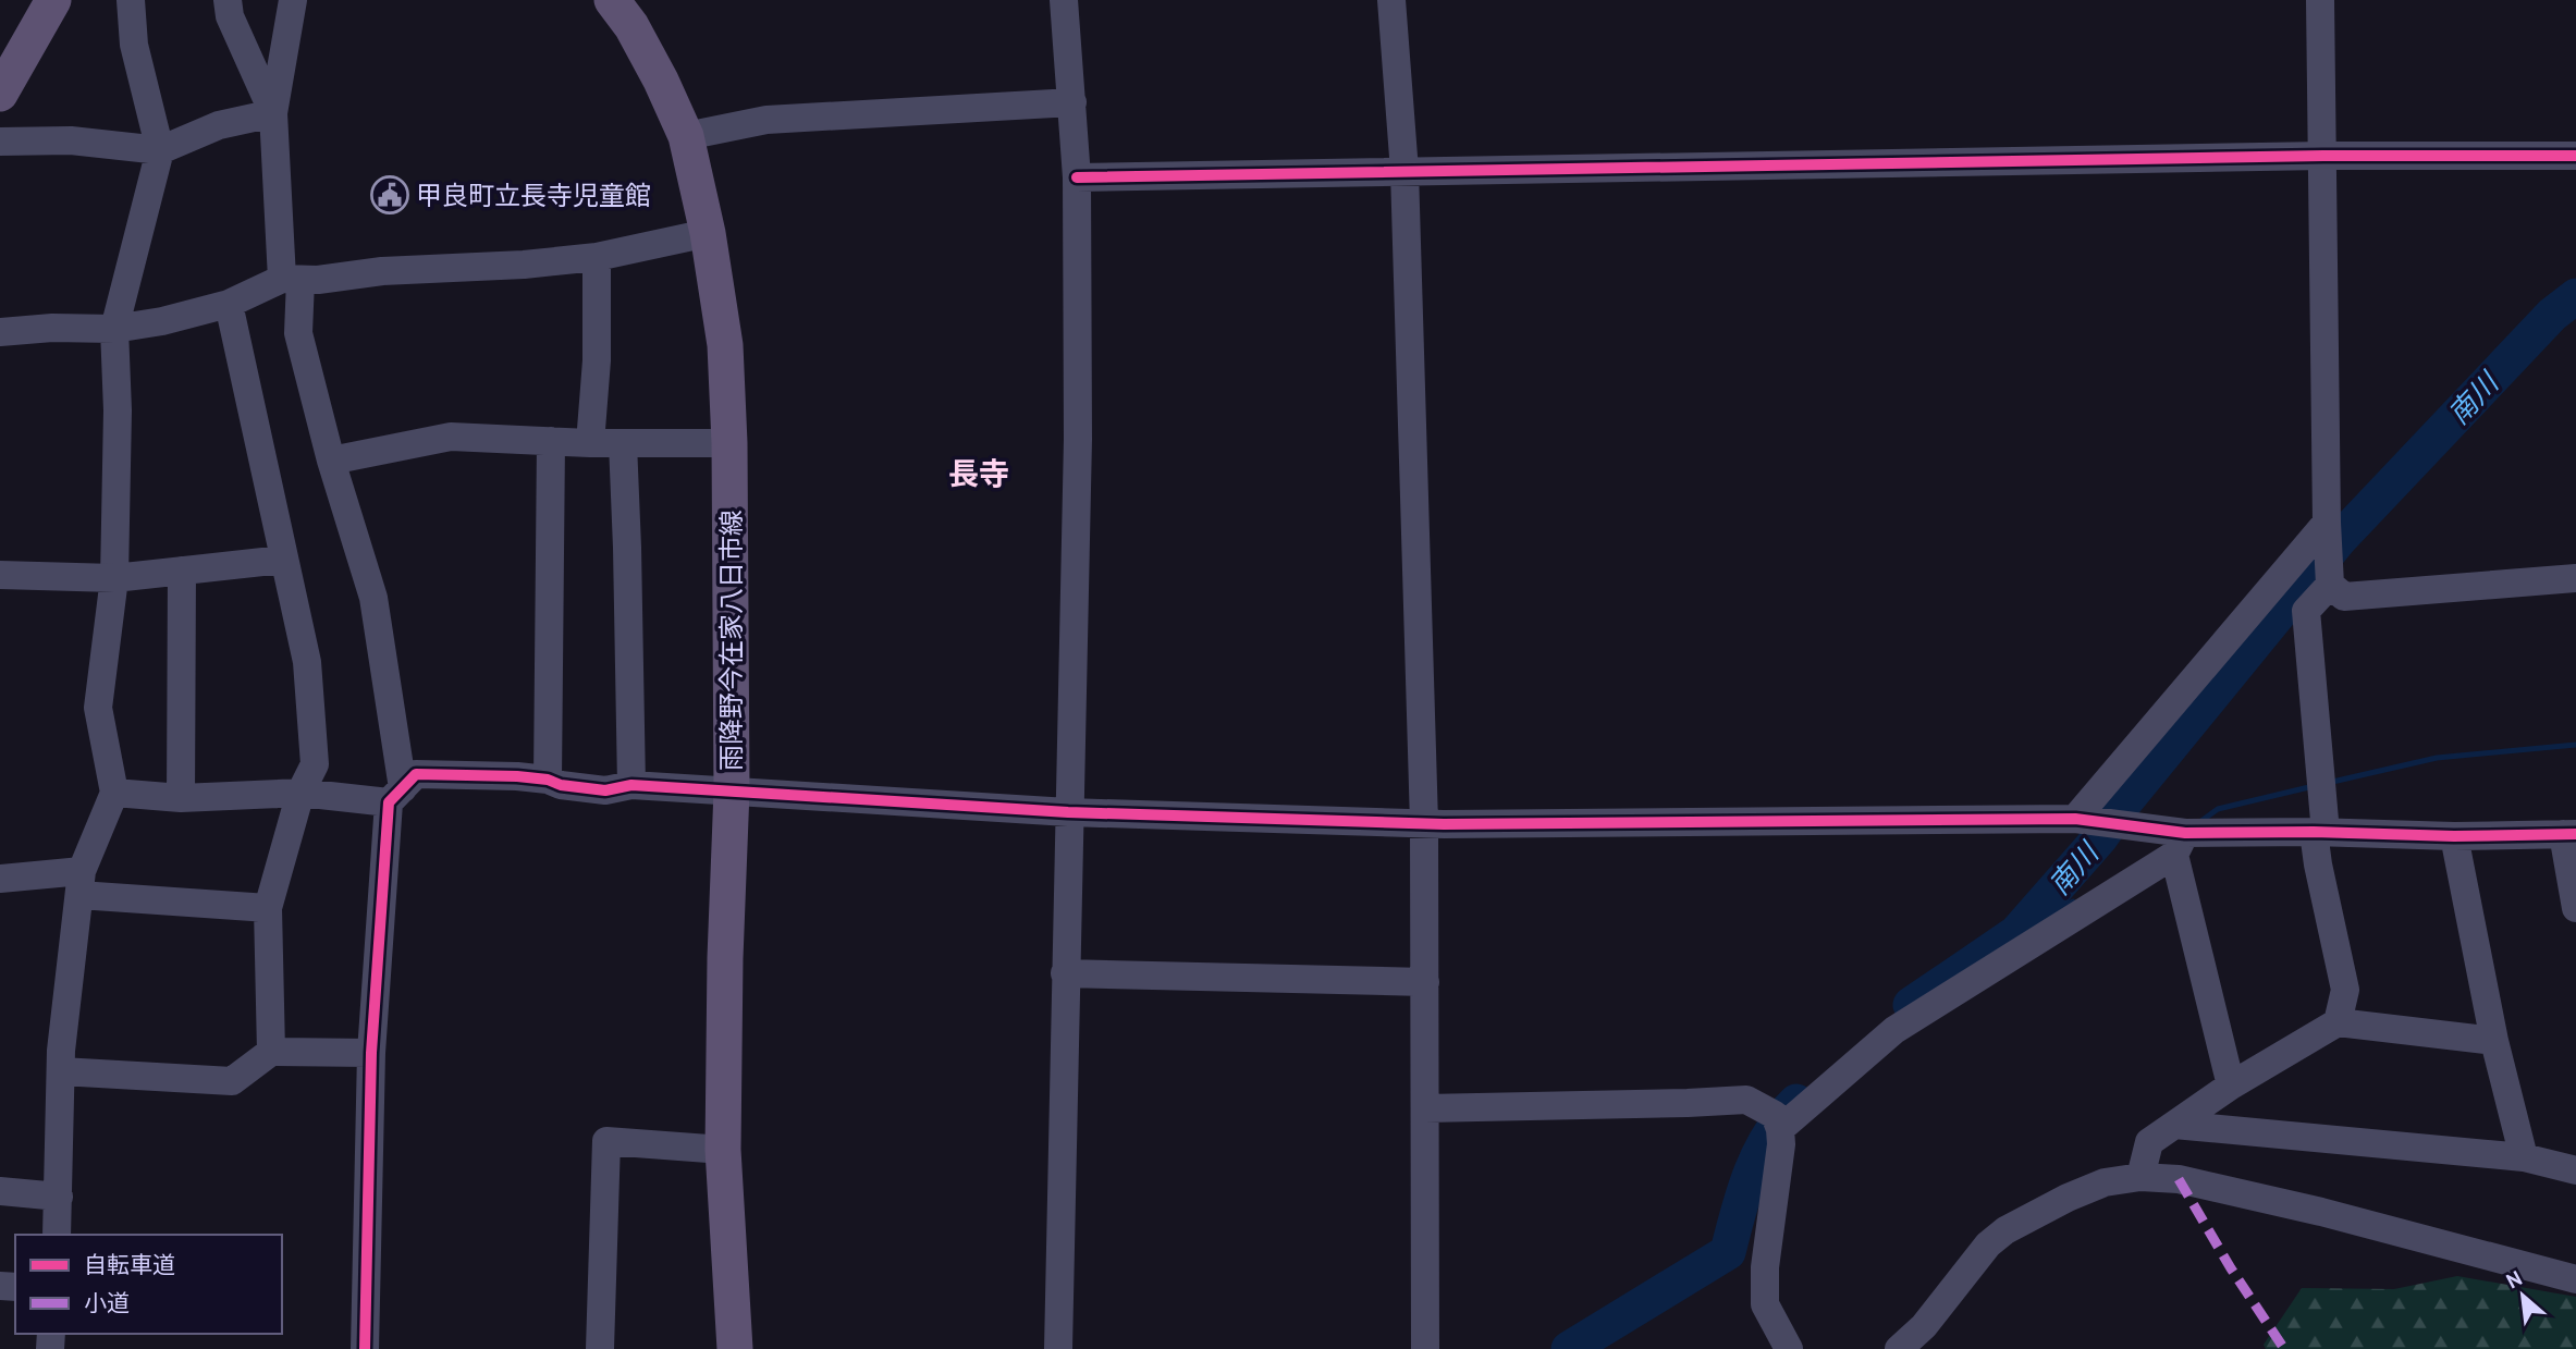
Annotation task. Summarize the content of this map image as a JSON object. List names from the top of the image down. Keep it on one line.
{"streets":{"main road":["雨降野今在家八日市線"]},"districts":["長寺"],"water":["南川"],"places":{"public building":["甲良町立長寺児童館"]},"legend":["自転車道","小道"],"north":"top left"}
